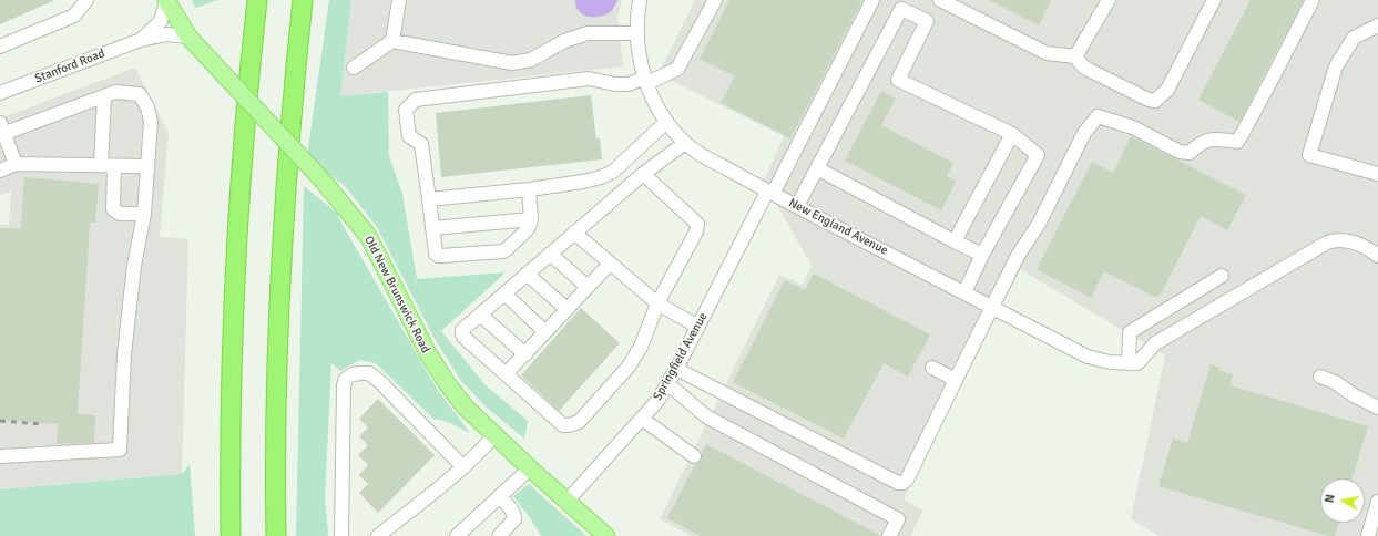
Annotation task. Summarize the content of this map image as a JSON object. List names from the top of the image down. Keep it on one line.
{"streets":{"main road":["Old New Brunswick Road"],"street":["Stanford Road","New England Avenue","Springfield Avenue"]},"crossings":[["Stanford Road","Old New Brunswick Road"],["New England Avenue","Springfield Avenue"],["Old New Brunswick Road","Springfield Avenue"]],"north":"left"}
